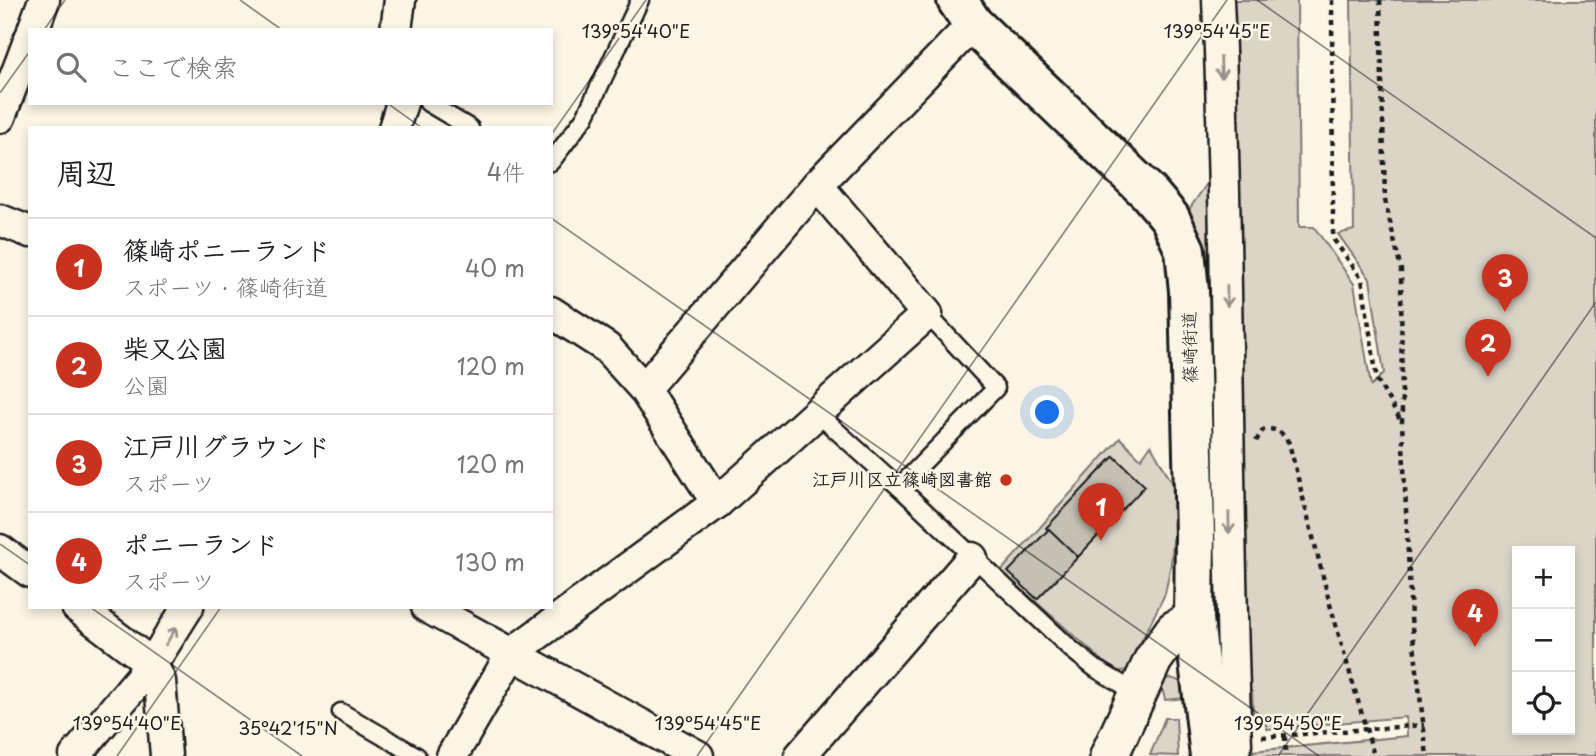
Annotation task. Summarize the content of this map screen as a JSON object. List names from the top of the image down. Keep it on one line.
{"streets":{"main road":["篠崎街道"]},"places":["江戸川区立篠崎図書館"],"page":{"search":"ここで検索","heading":["周辺","4件"],"list":[{"mark":"1","name":"篠崎ポニーランド","note":"スポーツ · 篠崎街道","value":"40 m"},{"mark":"2","name":"柴又公園","note":"公園","value":"120 m"},{"mark":"3","name":"江戸川グラウンド","note":"スポーツ","value":"120 m"},{"mark":"4","name":"ポニーランド","note":"スポーツ","value":"130 m"}],"pins":["3","2","1","4"],"map_buttons":["+","−"]},"coordinates":["139°54'40\"E","139°54'45\"E","139°54'50\"E","35°42'15\"N"]}
